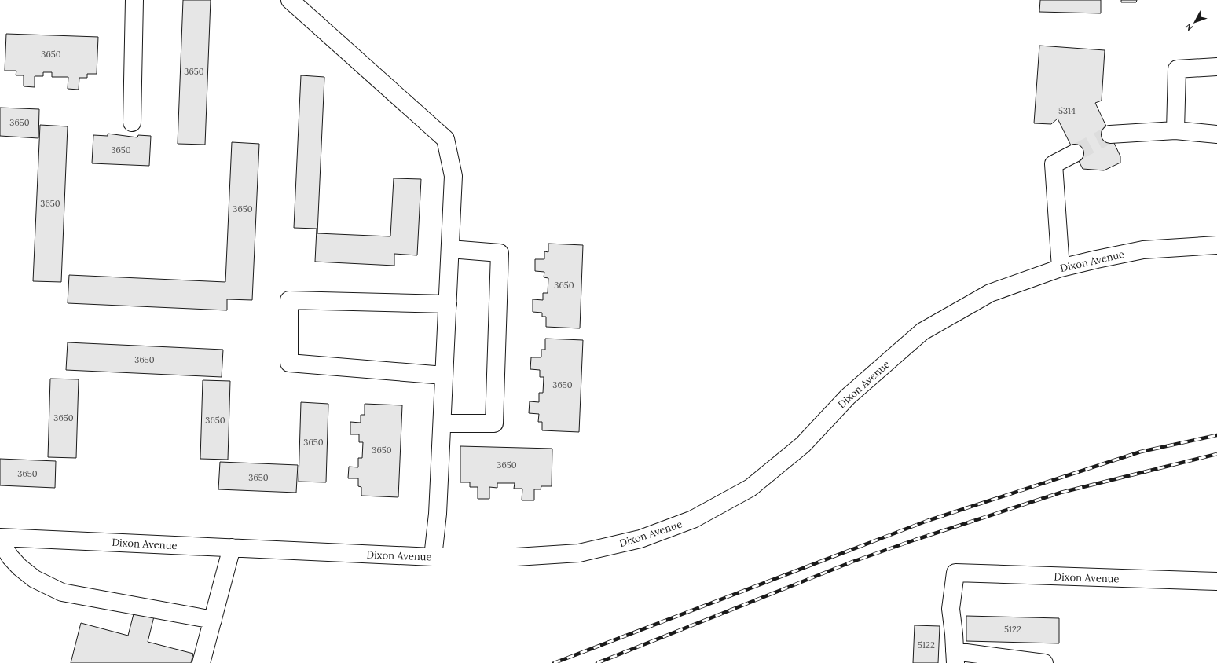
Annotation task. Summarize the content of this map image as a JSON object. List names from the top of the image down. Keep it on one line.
{"streets":{"street":["Dixon Avenue"]},"house_numbers":["3650","3650","5314","3650","3650","3650","3650","3650","3650","3650","3650","3650","3650","3650","3650","3650","3650","5122","5122"],"north":"bottom left"}
